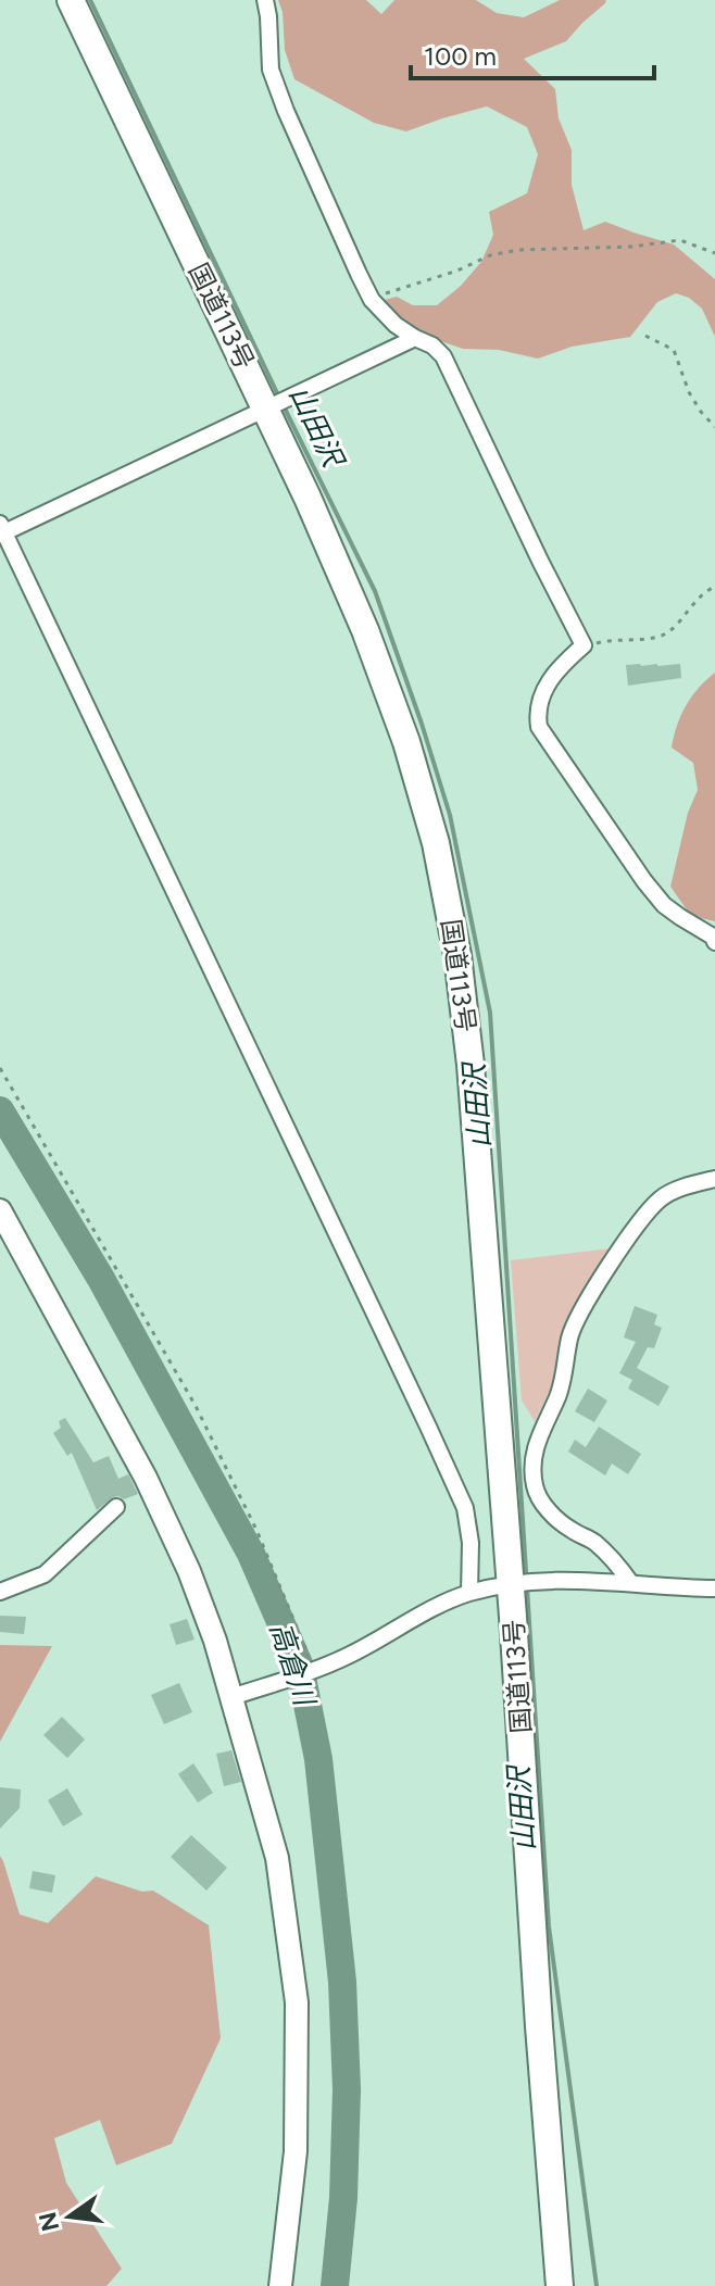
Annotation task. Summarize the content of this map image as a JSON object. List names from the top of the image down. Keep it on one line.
{"streets":{"highway":["国道113号"]},"water":["山田沢","高倉川"],"scale_bar":"100 m","north":"left"}
